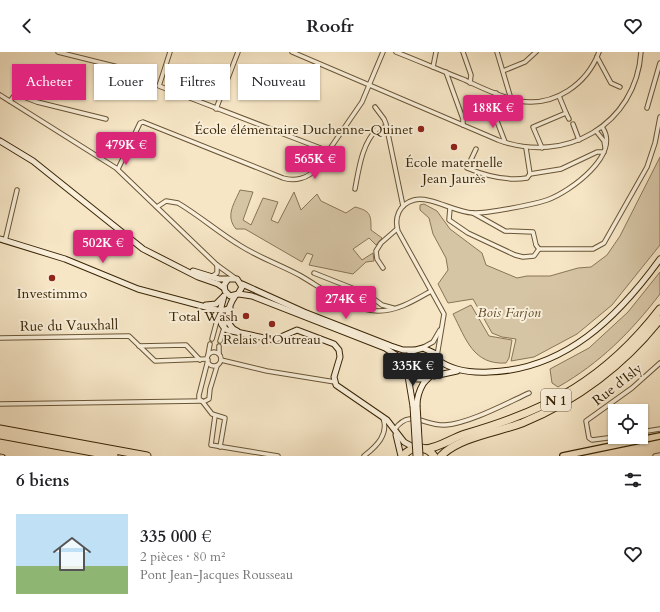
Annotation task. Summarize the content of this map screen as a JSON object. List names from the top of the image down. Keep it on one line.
{"streets":{"highway":["N 1"],"street":["Rue du Vauxhall","Rue d'Isly"]},"parks":["Bois Farjon"],"places":["École élémentaire Duchenne-Quinet","École maternelle Jean Jaurès","Investimmo","Total Wash","Relais d'Outreau"],"page":{"header":"Roofr","chip":["Acheter","Louer","Filtres","Nouveau"],"price":["188K €","479K €","565K €","502K €","274K €","335K €"],"heading":"6 biens","list":[{"name":"335 000 €","note":"2 pièces · 80 m² · Pont Jean-Jacques Rousseau"}]}}
